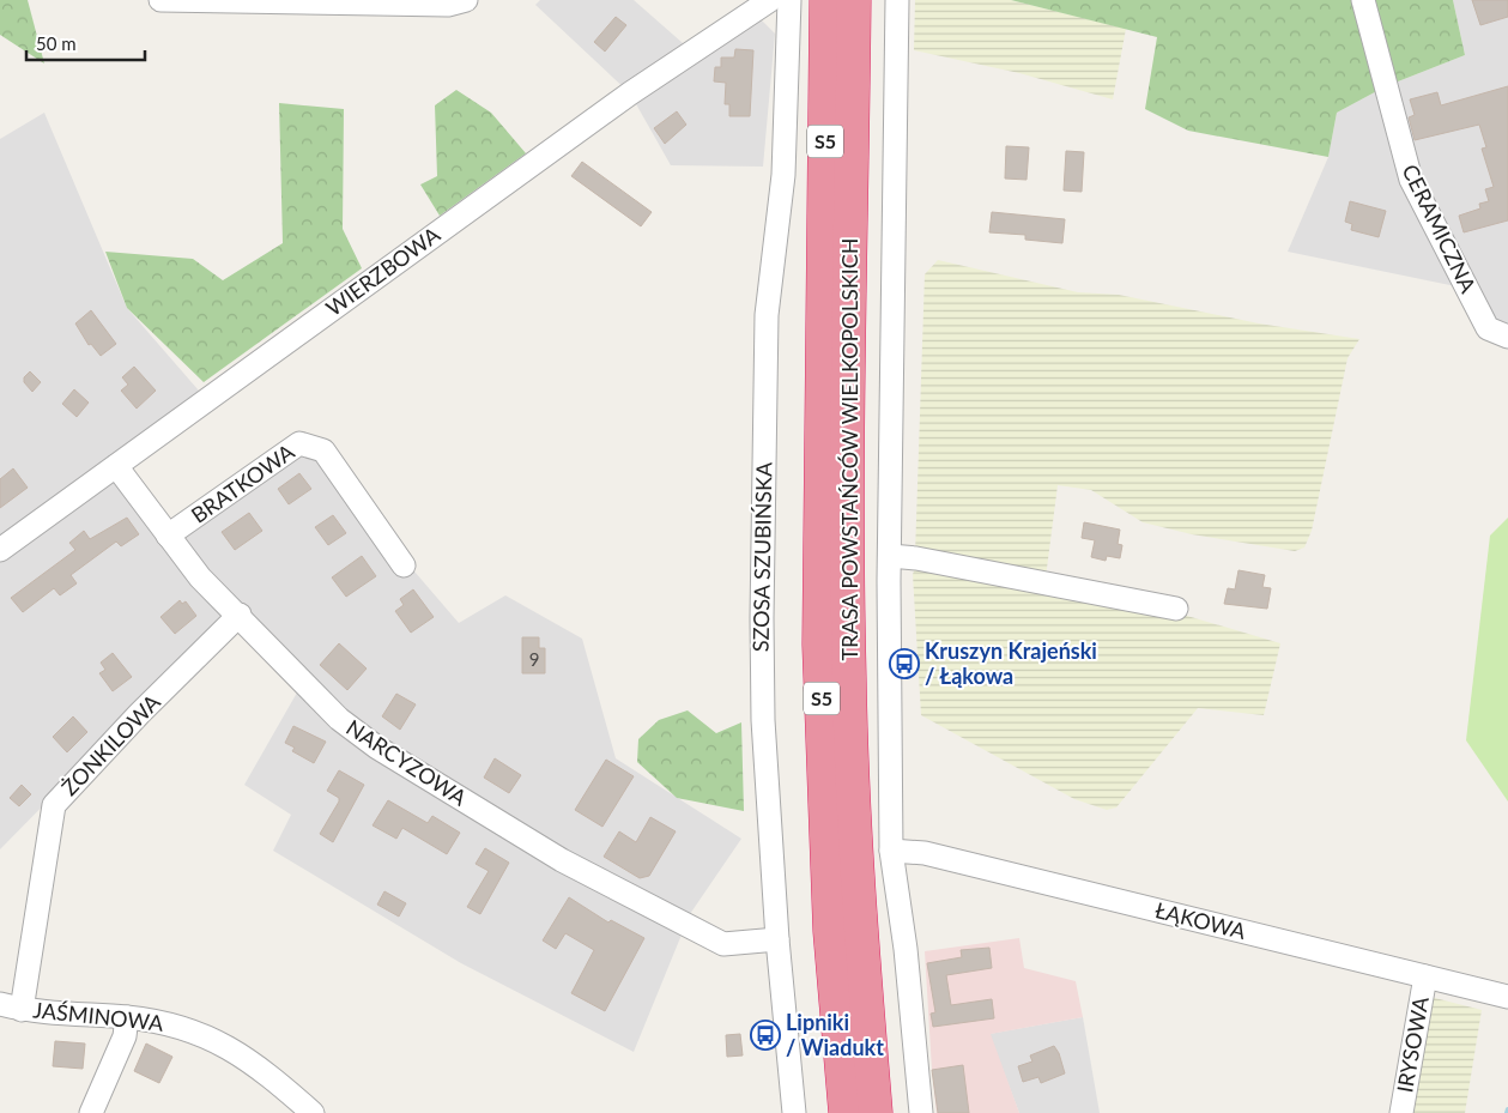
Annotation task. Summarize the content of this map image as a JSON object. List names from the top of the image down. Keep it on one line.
{"streets":{"highway":["S5","TRASA POWSTAŃCÓW WIELKOPOLSKICH"],"street":["CERAMICZNA","WIERZBOWA","BRATKOWA","SZOSA SZUBIŃSKA","ŻONKILOWA","NARCYZOWA","ŁĄKOWA","JAŚMINOWA","IRYSOWA"]},"crossings":[["WIERZBOWA","NARCYZOWA"],["BRATKOWA","NARCYZOWA"],["SZOSA SZUBIŃSKA","NARCYZOWA"],["ŻONKILOWA","NARCYZOWA"],["ŻONKILOWA","JAŚMINOWA"],["ŁĄKOWA","IRYSOWA"]],"places":{"bus stop":["Kruszyn Krajeński / Łąkowa","Lipniki / Wiadukt"]},"house_numbers":["9"],"scale_bar":"50 m"}
